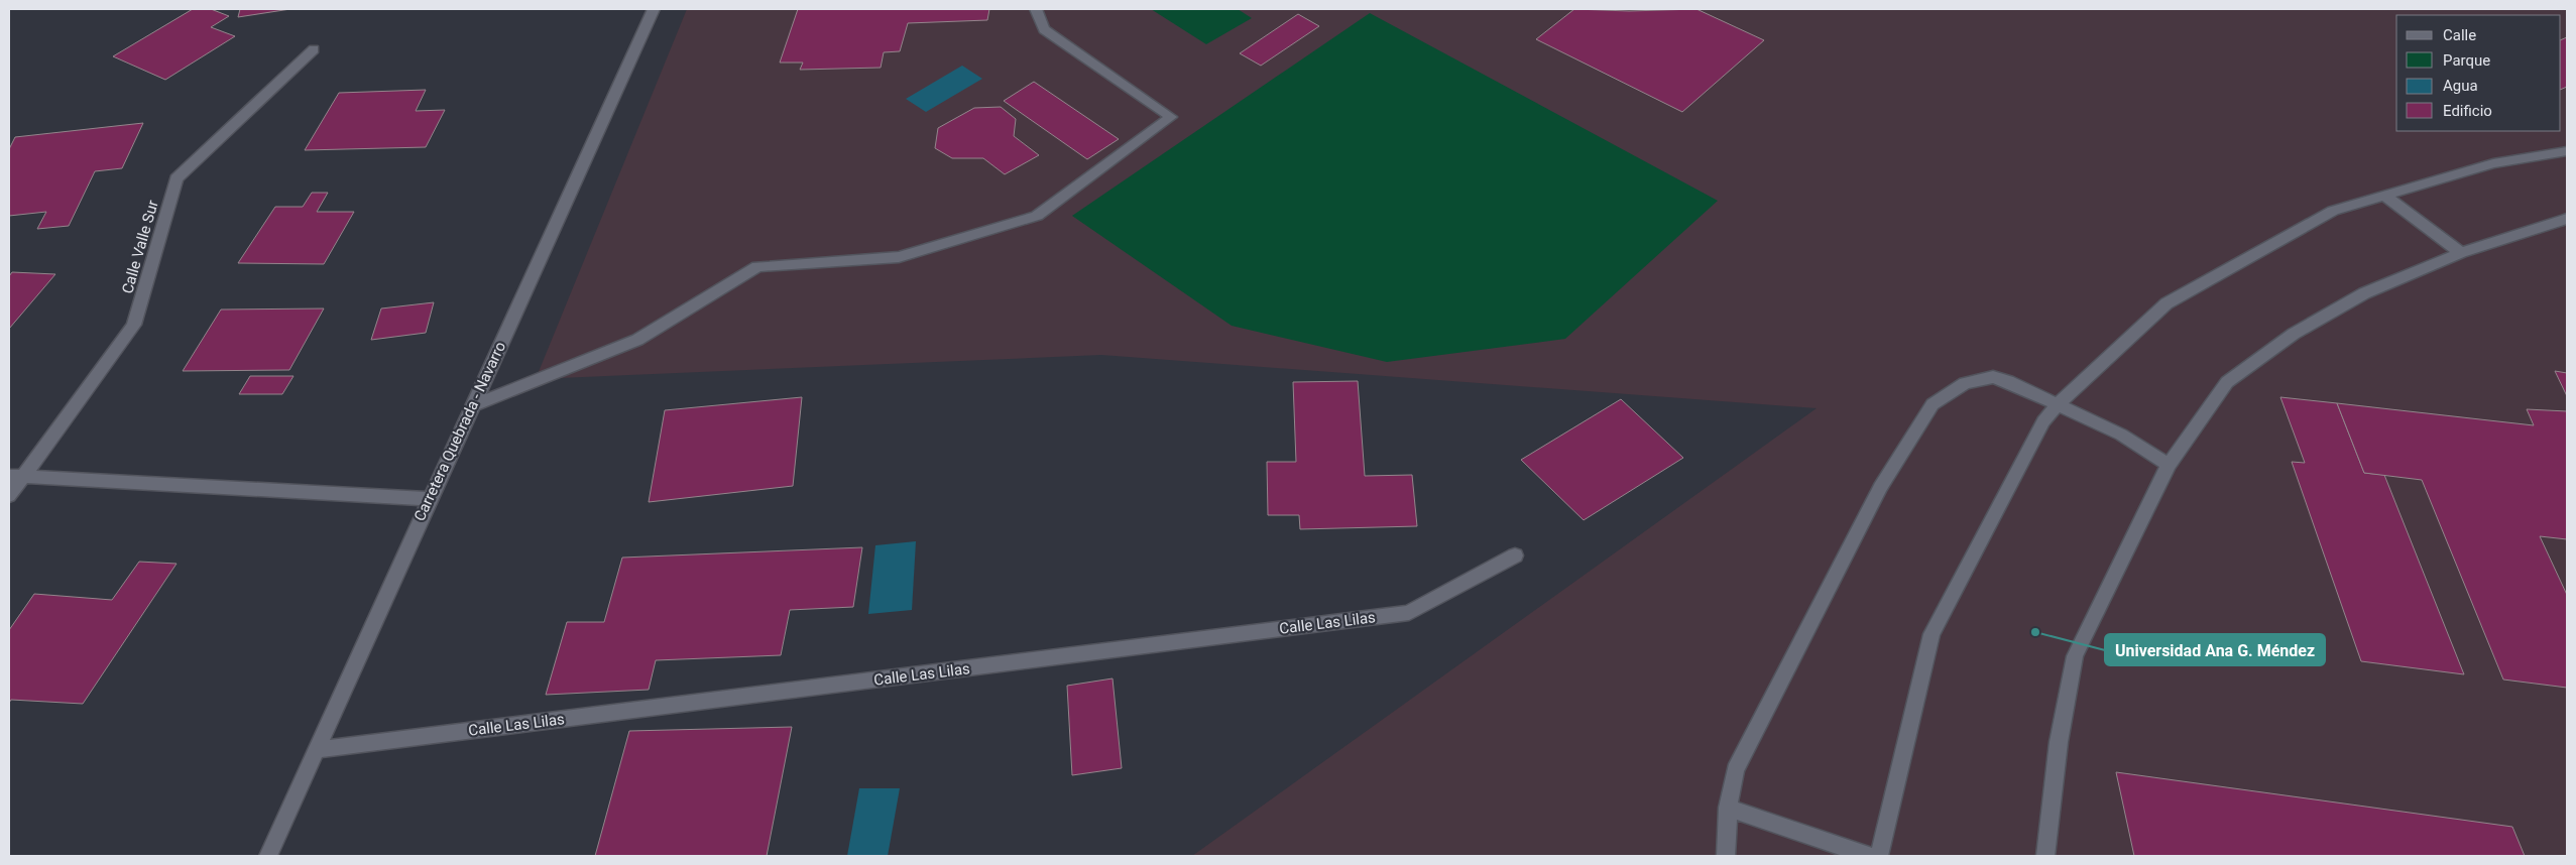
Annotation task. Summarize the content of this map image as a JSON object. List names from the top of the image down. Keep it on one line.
{"streets":{"street":["Calle Valle Sur","Carretera Quebrada - Navarro","Calle Las Lilas"]},"crossings":[["Carretera Quebrada - Navarro","Calle Las Lilas"]],"places":["Universidad Ana G. Méndez"],"legend":["Calle","Parque","Agua","Edificio"]}
